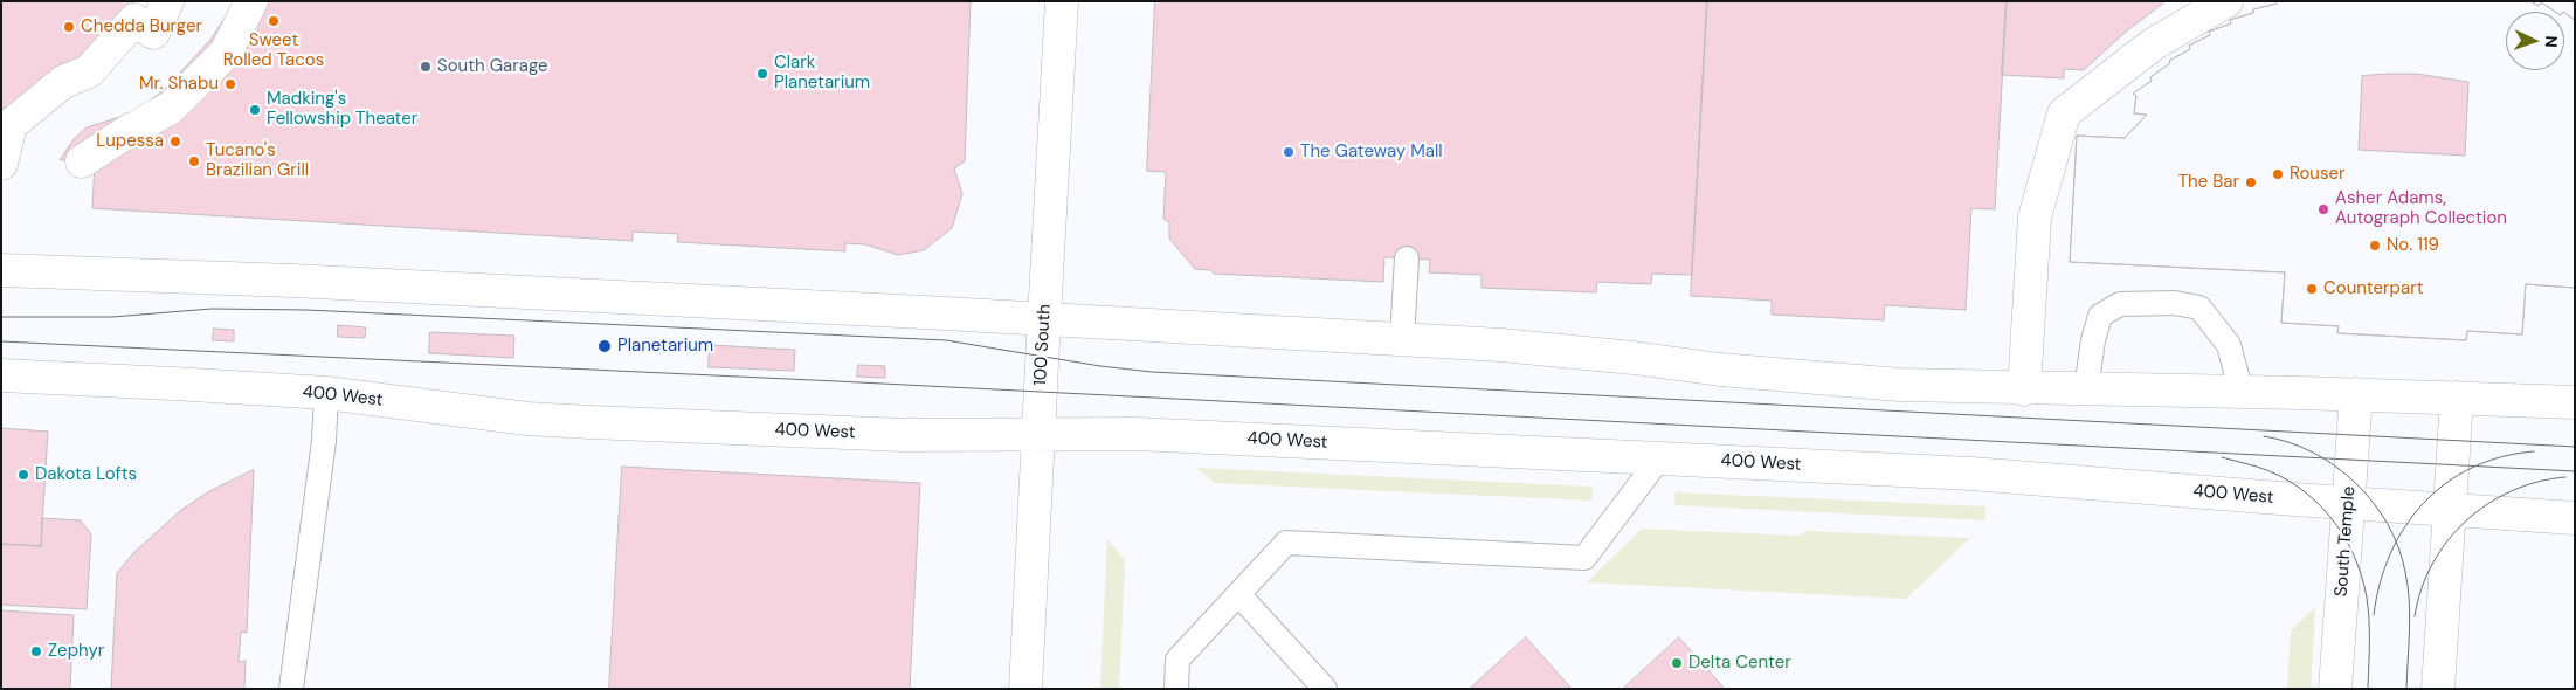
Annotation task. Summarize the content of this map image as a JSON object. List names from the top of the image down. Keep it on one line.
{"streets":{"street":["100 South","400 West","South Temple"]},"crossings":[["100 South","400 West"],["400 West","South Temple"]],"places":["Sweet Rolled Tacos","Chedda Burger","South Garage","Clark Planetarium","Mr. Shabu","Madking's Fellowship Theater","Lupessa","The Gateway Mall","Tucano's Brazilian Grill","Rouser","The Bar","Asher Adams, Autograph Collection","No. 119","Counterpart","Planetarium","Dakota Lofts","Zephyr","Delta Center"],"north":"right"}
